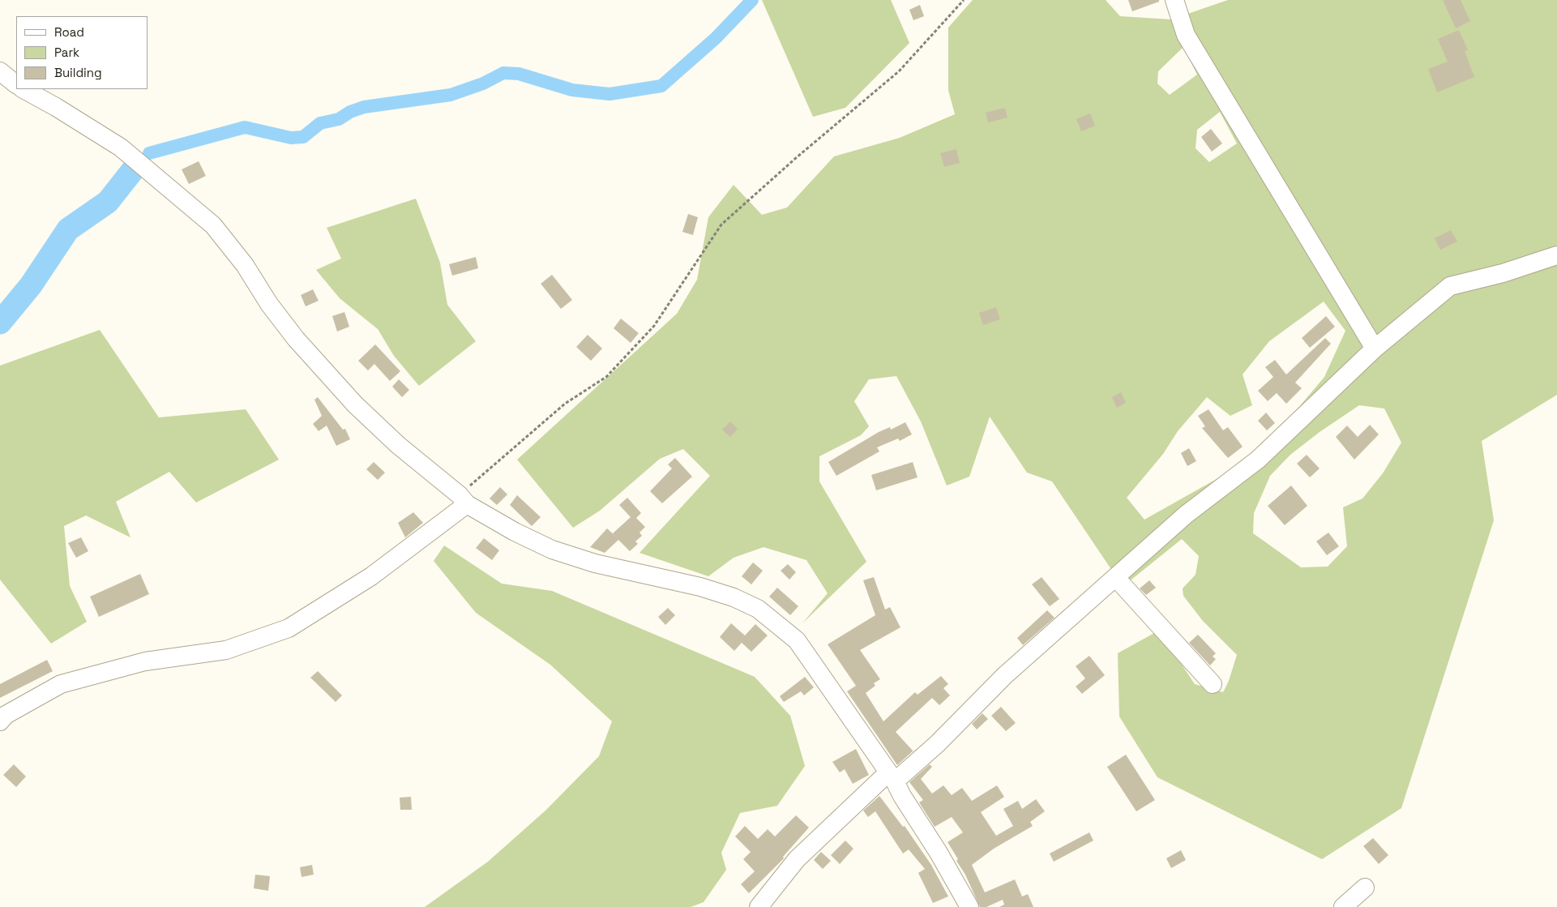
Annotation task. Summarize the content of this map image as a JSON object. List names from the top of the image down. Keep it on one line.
{"legend":["Road","Park","Building"]}
